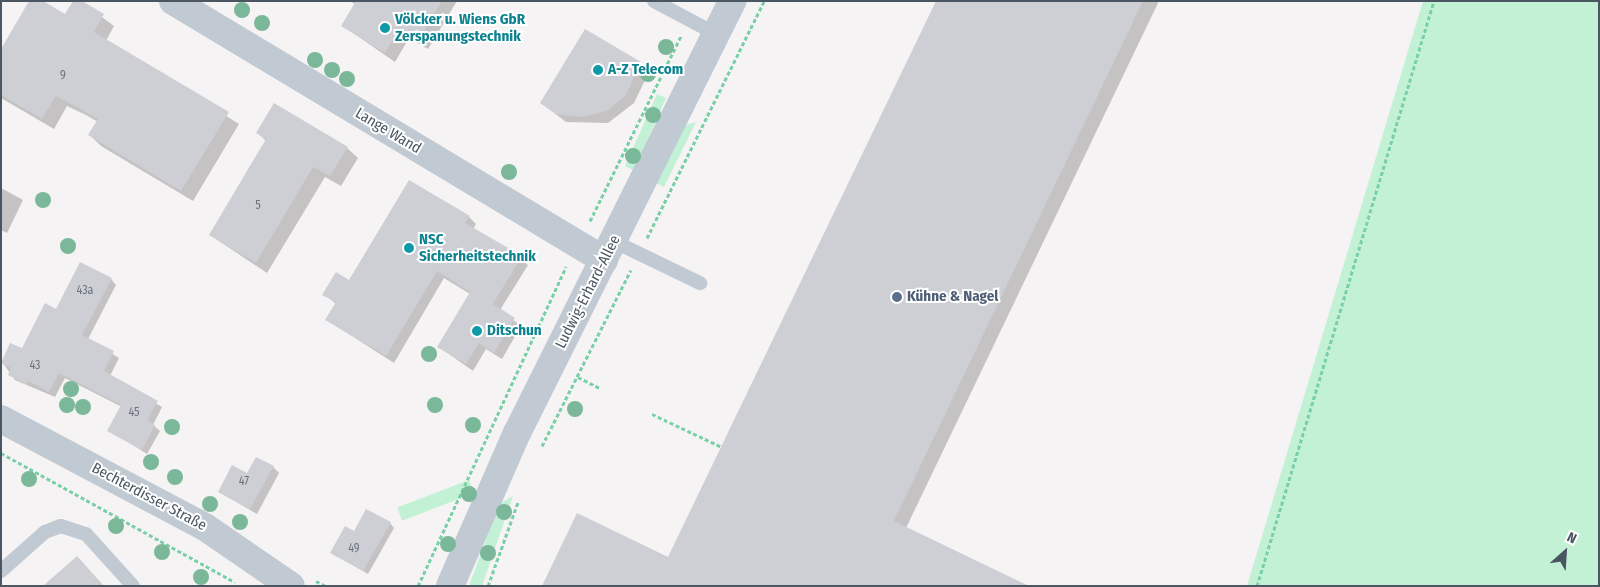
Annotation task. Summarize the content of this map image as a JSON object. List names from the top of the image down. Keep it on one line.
{"streets":{"street":["Lange Wand","Ludwig-Erhard-Allee","Bechterdisser Straße"]},"crossings":[["Lange Wand","Ludwig-Erhard-Allee"]],"places":["Völcker u. Wiens GbR Zerspanungstechnik","A-Z Telecom","NSC Sicherheitstechnik","Kühne & Nagel","Ditschun"],"house_numbers":["9","5","43a","43","45","47","49"],"north":"top right"}
